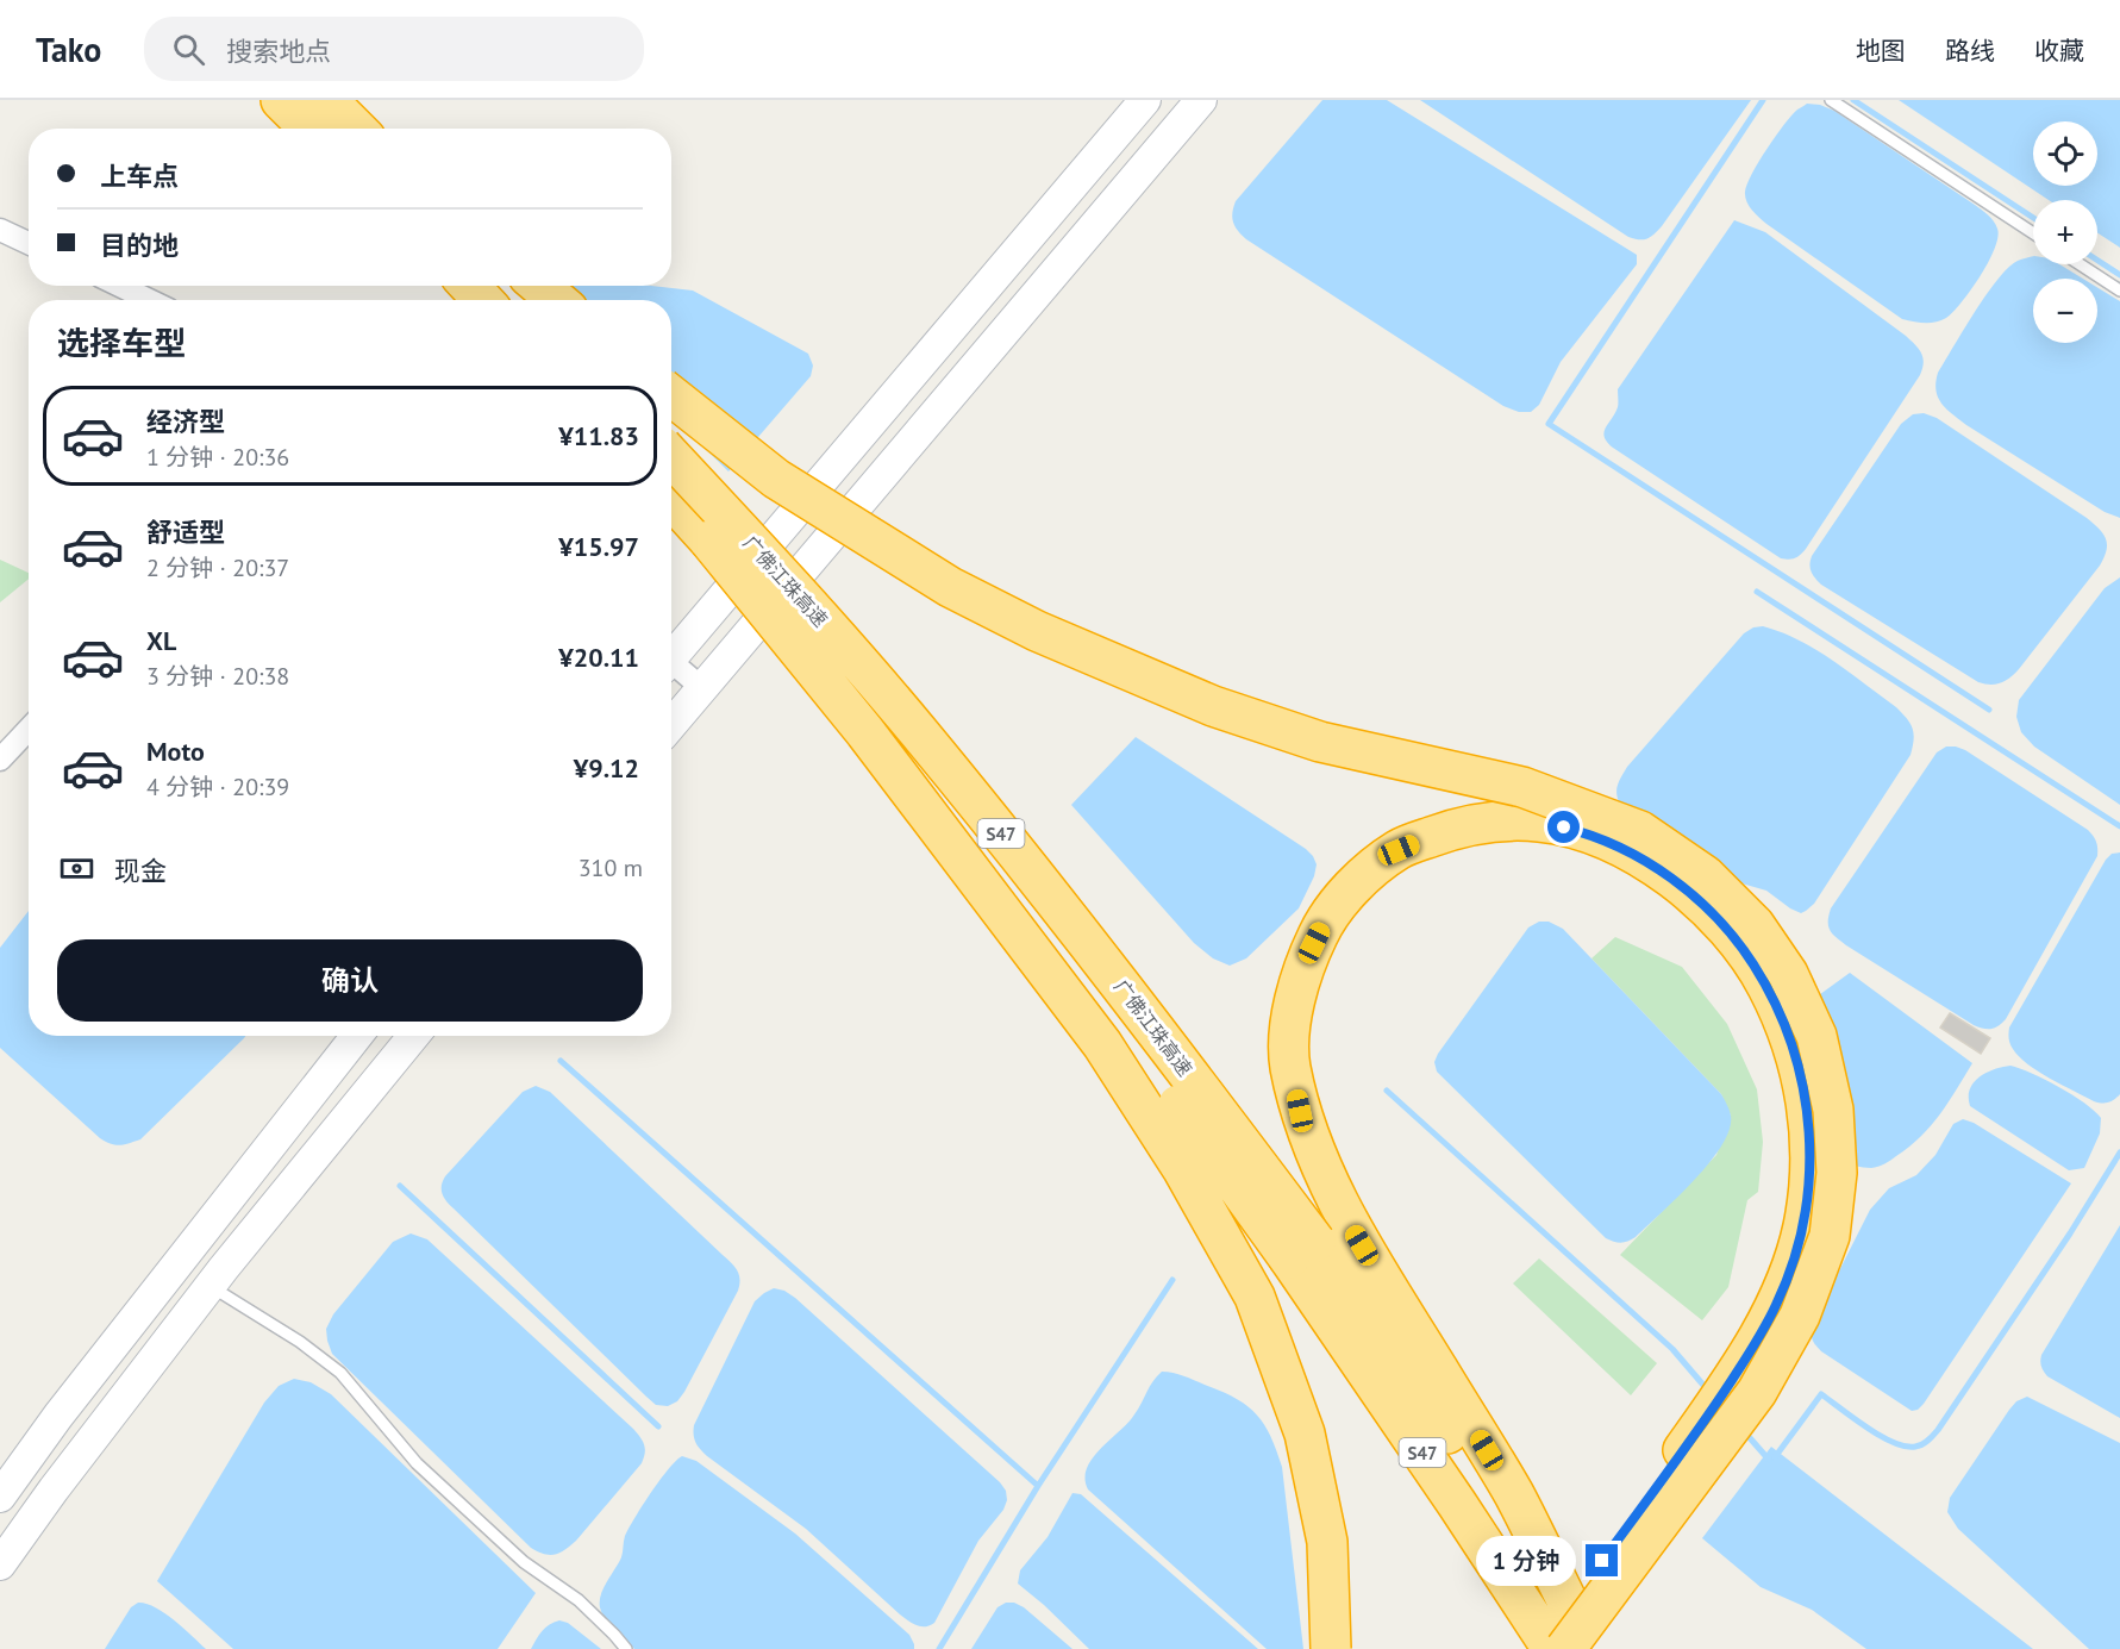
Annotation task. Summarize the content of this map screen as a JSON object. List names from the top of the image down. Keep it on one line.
{"streets":{"highway":["广佛江珠高速","S47"]},"page":{"header":"Tako","search":"搜索地点","nav":["地图","路线","收藏"],"map_buttons":["+","−"],"banner":["上车点","目的地"],"heading":"选择车型","list":[{"name":"经济型","note":"1 分钟 · 20:36","value":"¥11.83"},{"name":"舒适型","note":"2 分钟 · 20:37","value":"¥15.97"},{"name":"XL","note":"3 分钟 · 20:38","value":"¥20.11"},{"name":"Moto","note":"4 分钟 · 20:39","value":"¥9.12"}],"pay":["现金","310 m"],"buttons":"确认","bubble":"1 分钟"}}
